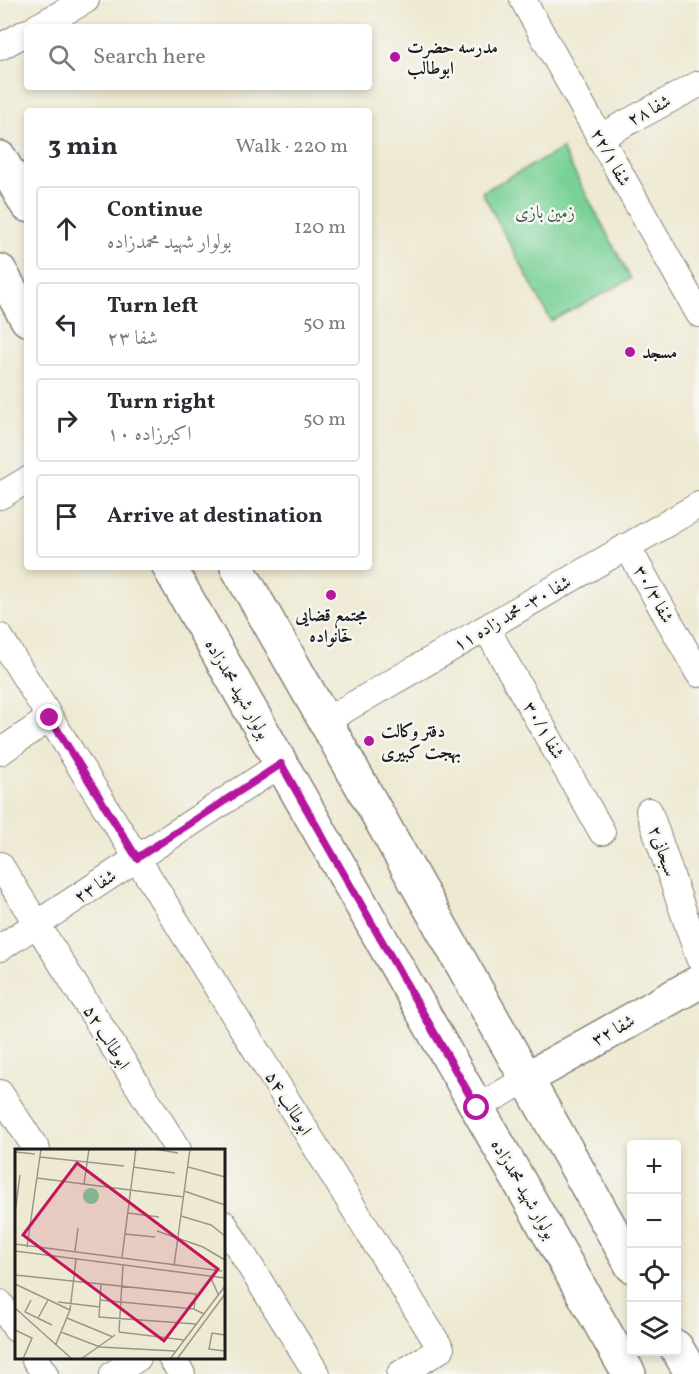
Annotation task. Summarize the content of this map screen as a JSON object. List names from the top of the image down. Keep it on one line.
{"streets":{"street":["شفا ۲۸","۲۲/۱ شفا","۳۰/۳ شفا","شفا ۳۰- محمد زاده ۱۱","بولوار شهید محمدزاده","شفا ۳۰/۱","سبحانی۲","شفا ۲۳","شفا ۳۲","ابوطالب ۵۲","ابوطالب ۵۴"]},"crossings":[["شفا ۲۸","۲۲/۱ شفا"],["۳۰/۳ شفا","شفا ۳۰- محمد زاده ۱۱"],["شفا ۳۰- محمد زاده ۱۱","شفا ۳۰/۱"],["بولوار شهید محمدزاده","شفا ۲۳"],["شفا ۲۳","ابوطالب ۵۲"],["شفا ۲۳","ابوطالب ۵۴"]],"parks":["زمین بازی"],"places":["مدرسه حضرت ابوطالب","مسجد","مجتمع قضایی خانواده","دفتر وکالت بهجت کبیری"],"page":{"search":"Search here","heading":["3 min","Walk · 220 m"],"list":[["Continue","بولوار شهید محمدزاده","120 m"],["Turn left","شفا ۲۳","50 m"],["Turn right","اکبرزاده ۱۰","50 m"],"Arrive at destination"],"map_buttons":["+","−"]}}
